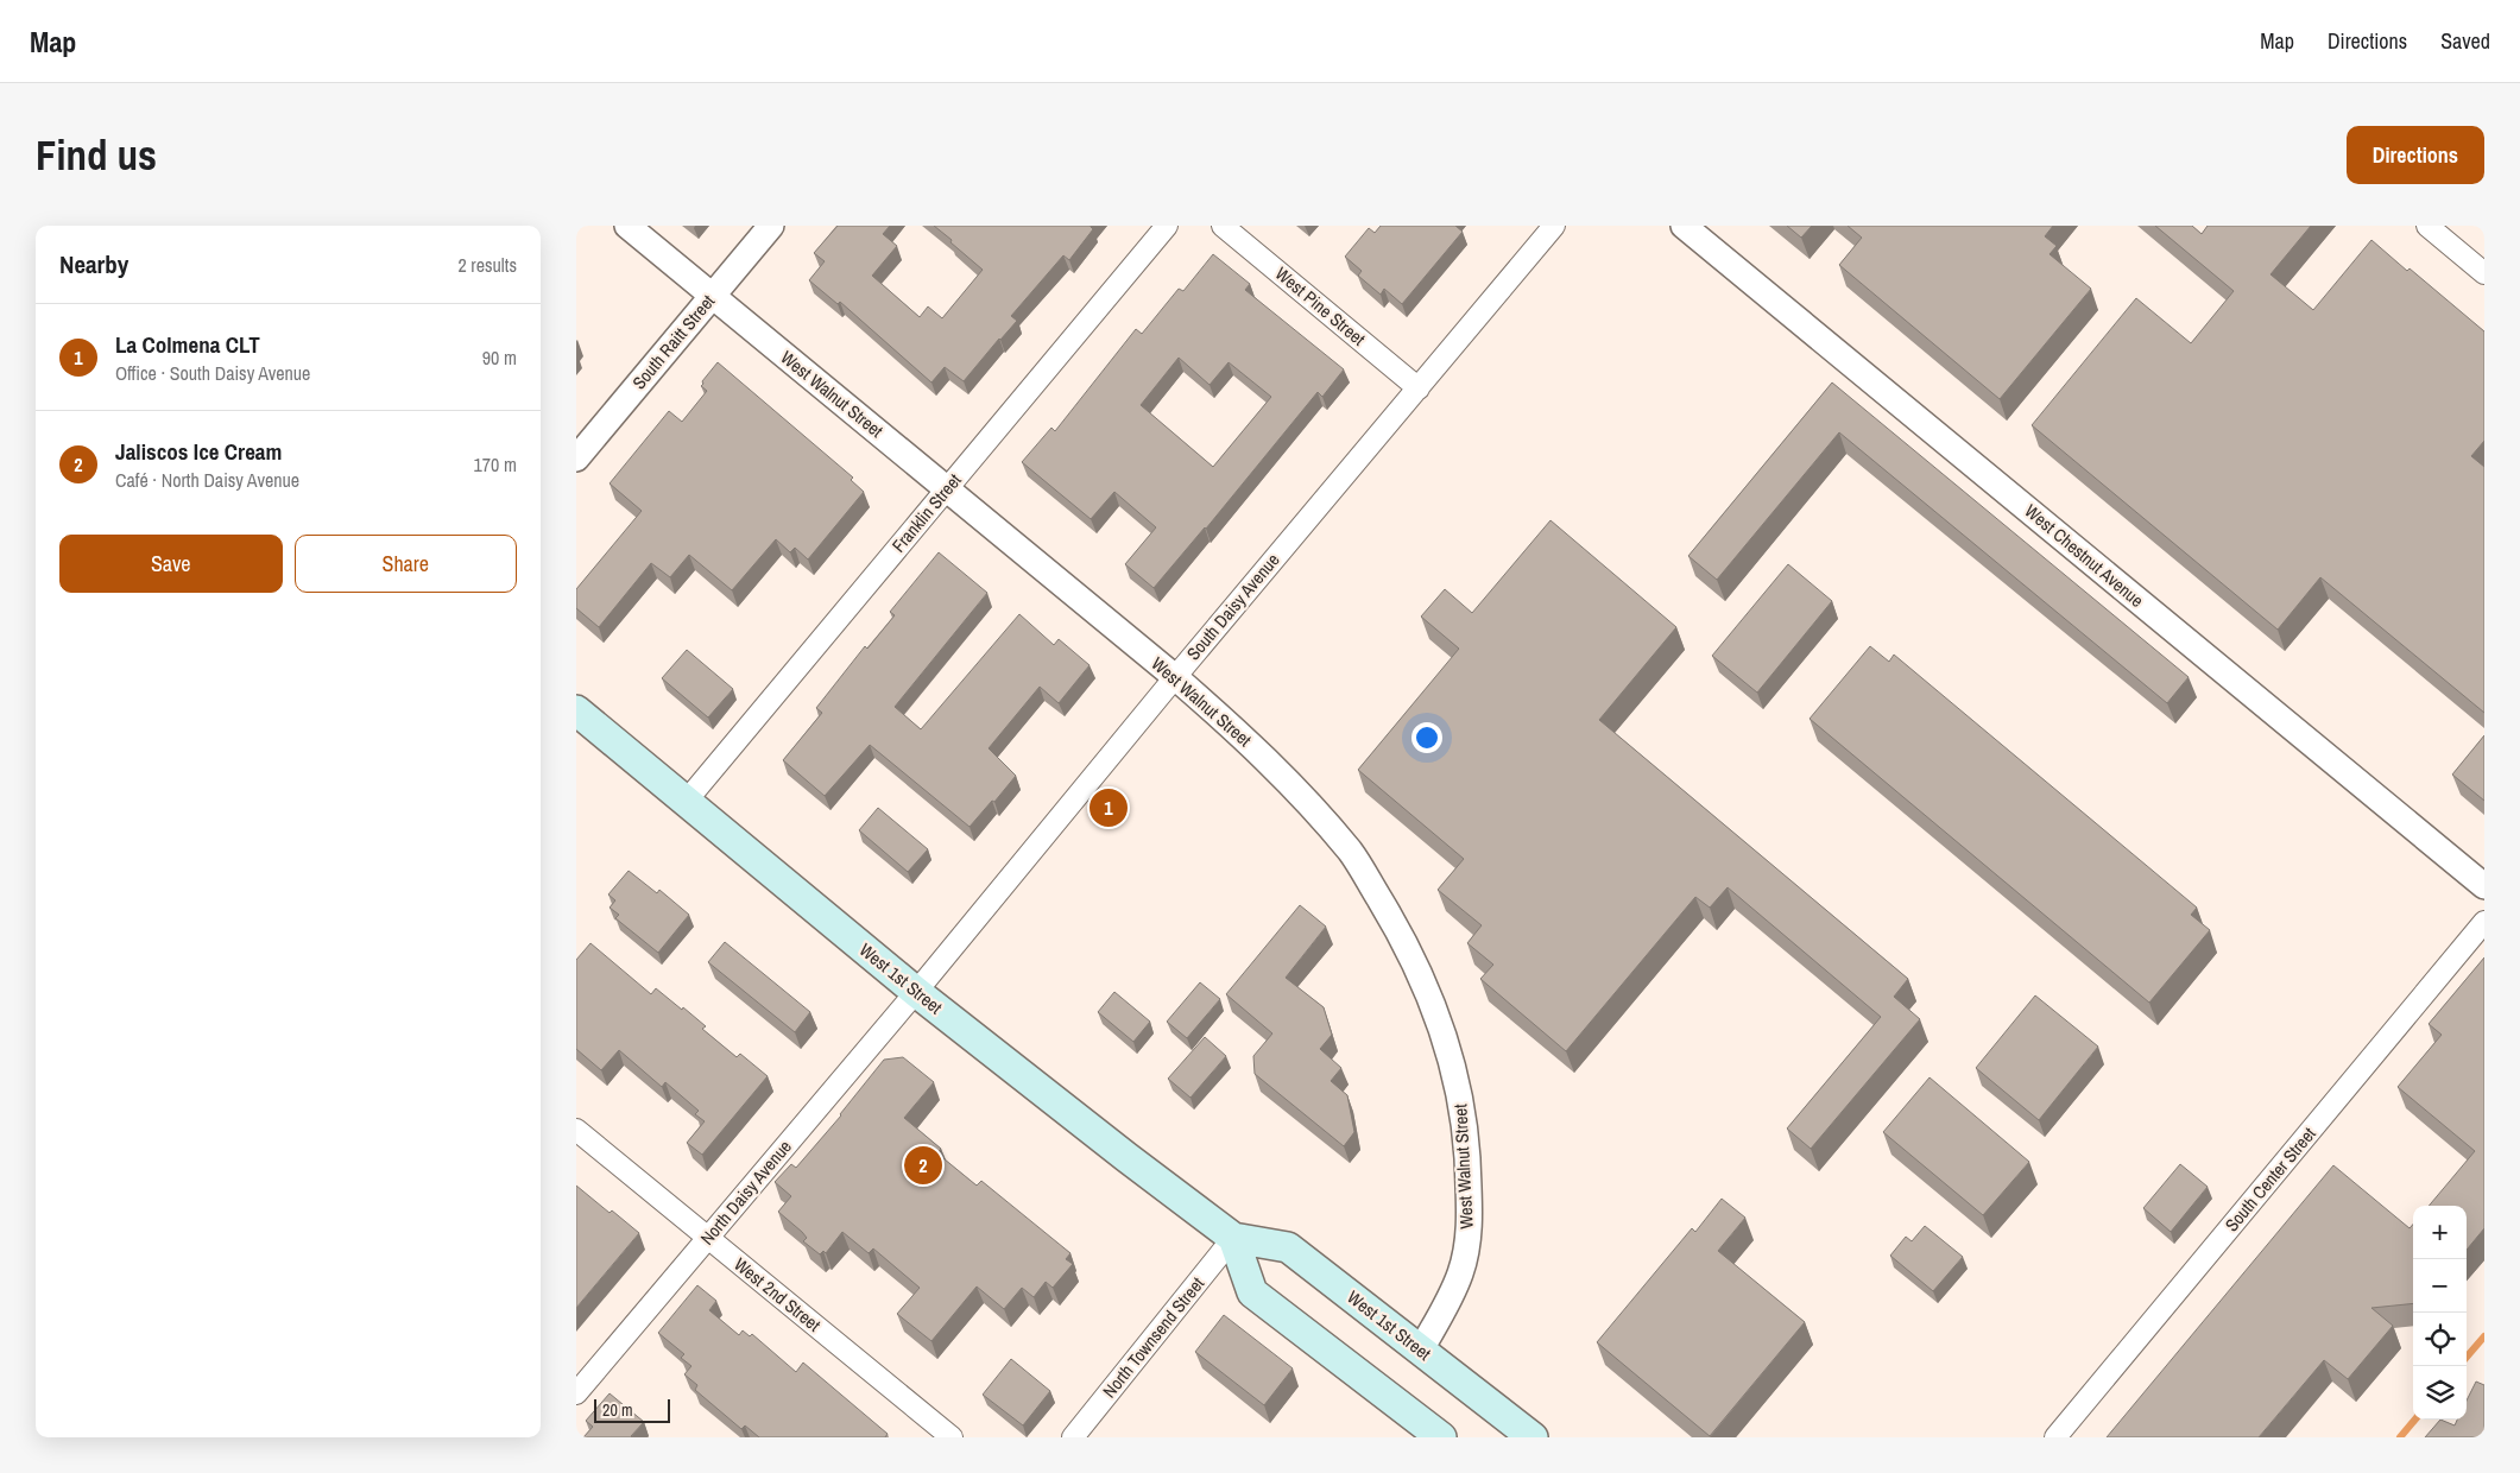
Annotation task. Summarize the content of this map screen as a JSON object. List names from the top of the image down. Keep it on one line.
{"streets":{"main road":["West 1st Street"],"street":["West Pine Street","South Raitt Street","West Walnut Street","Franklin Street","West Chestnut Avenue","South Daisy Avenue","South Center Street","North Daisy Avenue","West 2nd Street","North Townsend Street"]},"crossings":[["West Pine Street","South Daisy Avenue"],["South Raitt Street","West Walnut Street"],["West Walnut Street","Franklin Street"],["West Walnut Street","South Daisy Avenue"],["West Walnut Street","West 1st Street"],["Franklin Street","West 1st Street"],["South Daisy Avenue","West 1st Street"],["South Daisy Avenue","North Daisy Avenue"],["West 1st Street","North Daisy Avenue"],["West 1st Street","North Townsend Street"],["North Daisy Avenue","West 2nd Street"]],"scale_bar":"20 m","page":{"header":"Map","nav":["Map","Directions","Saved"],"buttons":["Directions",["Save","Share"]],"title":"Find us","heading":["Nearby","2 results"],"list":[{"mark":"1","name":"La Colmena CLT","note":"Office · South Daisy Avenue","value":"90 m"},{"mark":"2","name":"Jaliscos Ice Cream","note":"Café · North Daisy Avenue","value":"170 m"}],"pins":["1","2"],"map_buttons":["+","−"],"scale":"20 m"}}
